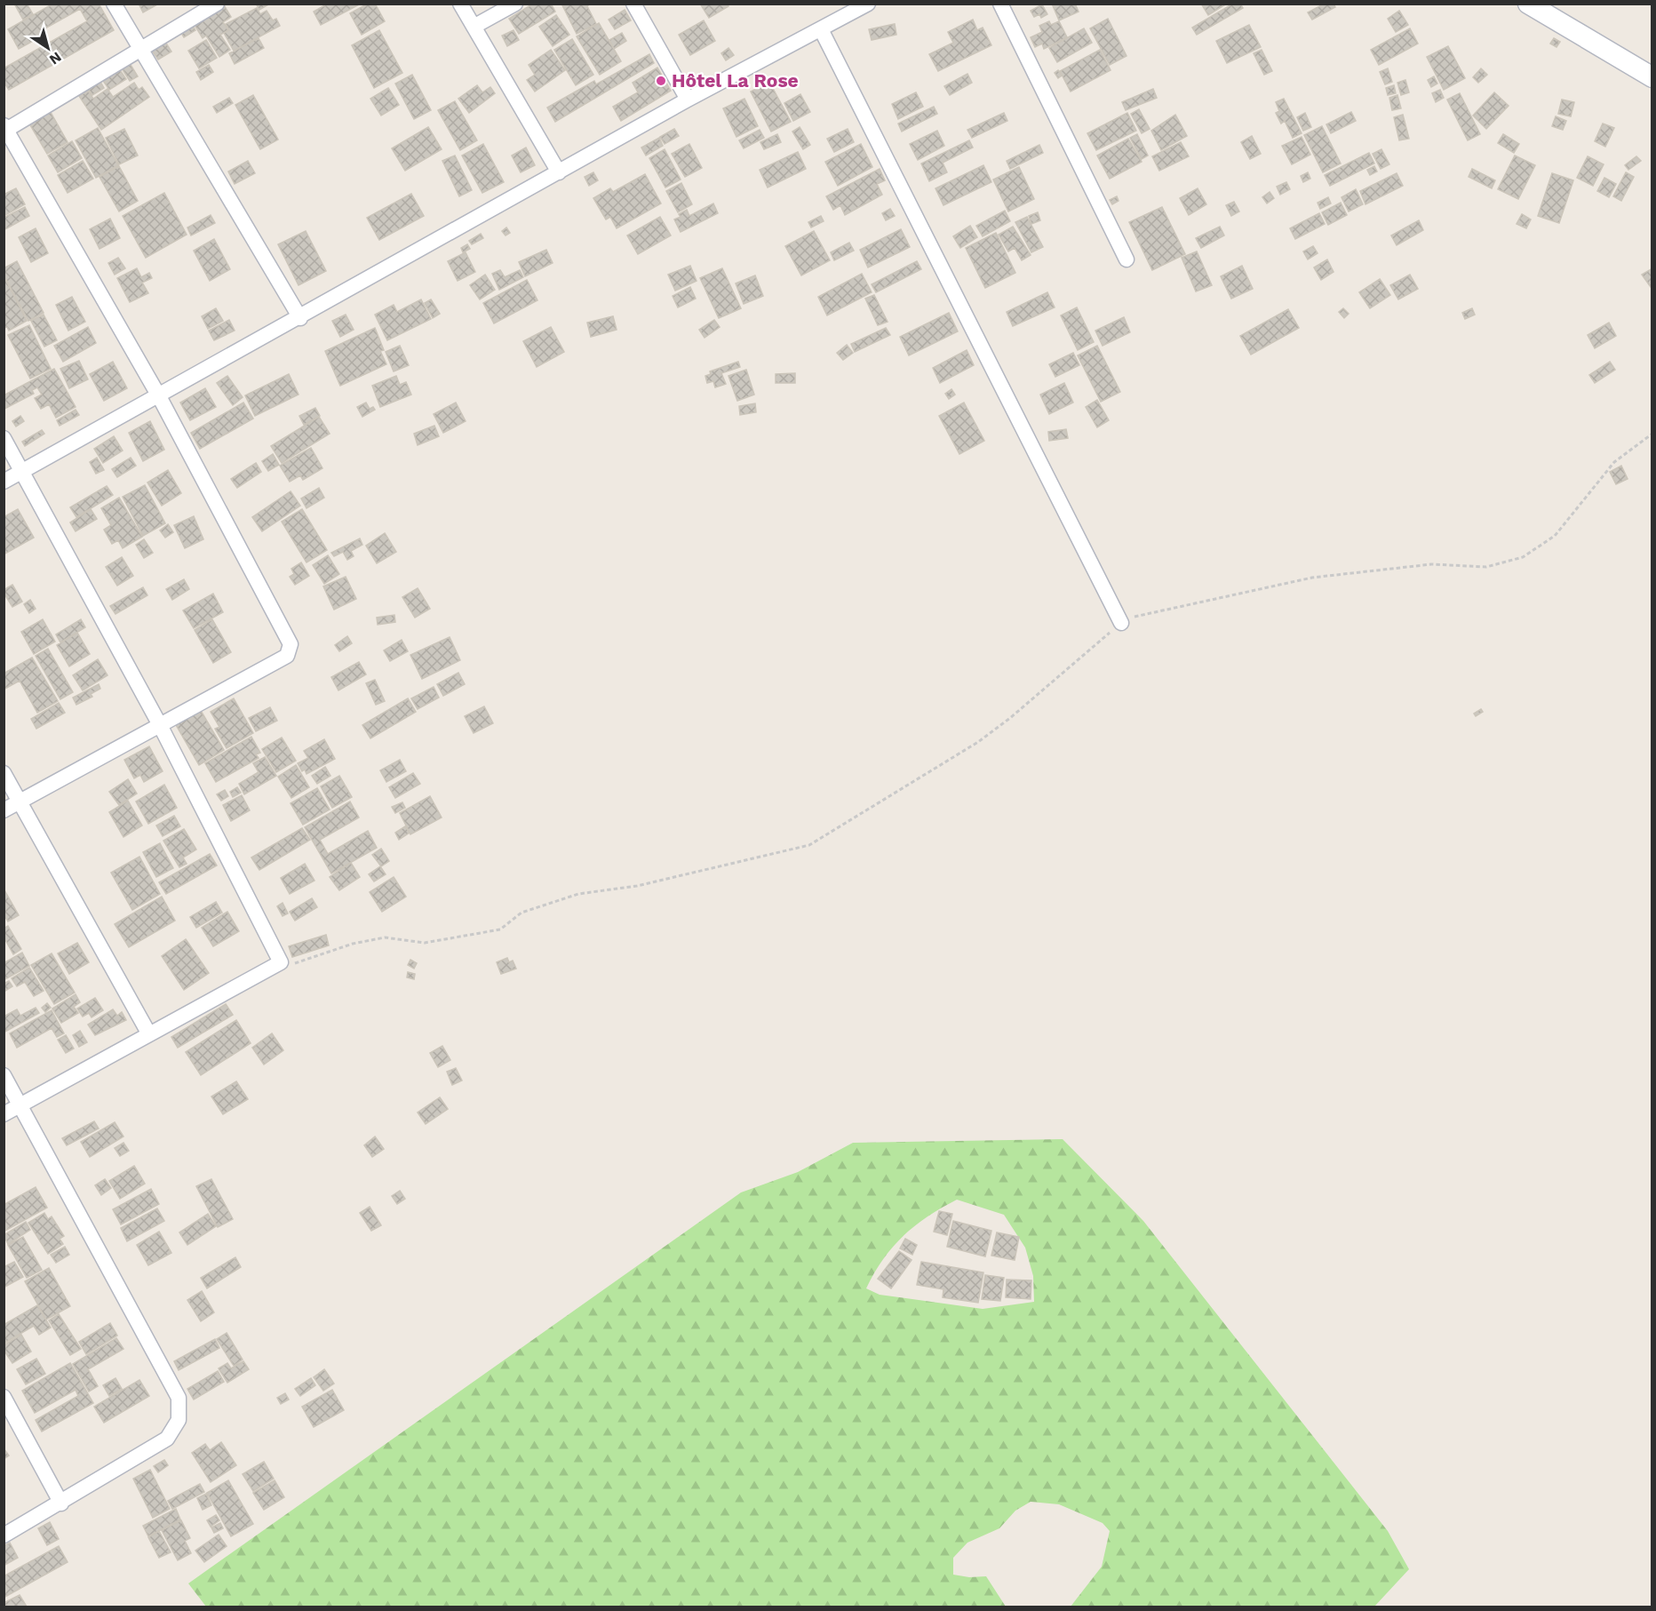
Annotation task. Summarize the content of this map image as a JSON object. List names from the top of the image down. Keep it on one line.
{"places":["Hôtel La Rose"],"north":"bottom right"}
